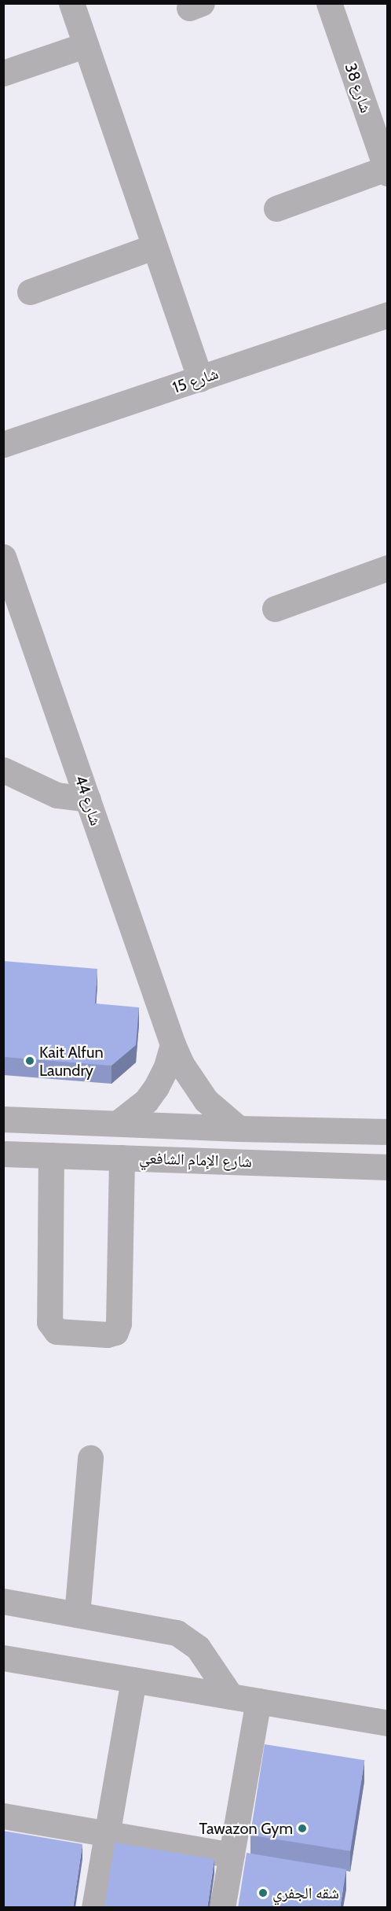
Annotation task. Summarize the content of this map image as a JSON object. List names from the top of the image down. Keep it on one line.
{"streets":{"street":["شارع 38","شارع 15","شارع 44","شارع الإمام الشافعي"]},"places":["Kait Alfun Laundry","Tawazon Gym","شقه الجفري"]}
